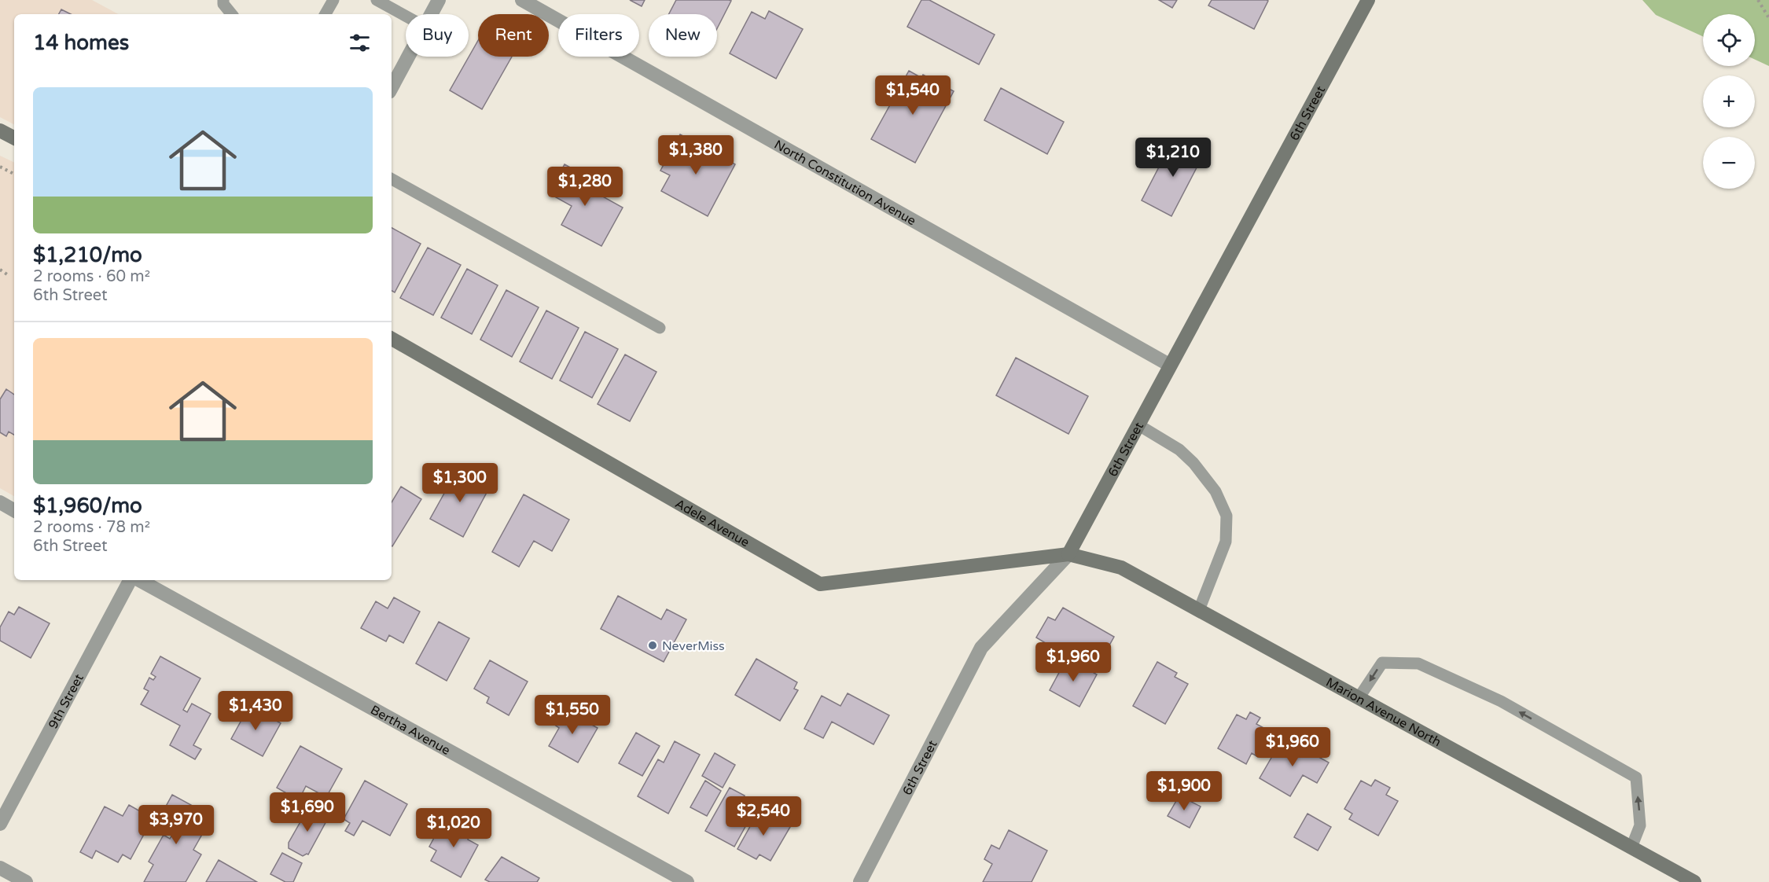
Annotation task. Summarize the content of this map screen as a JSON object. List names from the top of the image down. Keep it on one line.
{"streets":{"main road":["6th Street","Adele Avenue","Marion Avenue North"],"street":["North Constitution Avenue","9th Street","Bertha Avenue"]},"crossings":[["6th Street","North Constitution Avenue"],["6th Street","Adele Avenue"],["6th Street","Marion Avenue North"],["Adele Avenue","Marion Avenue North"]],"places":["NeverMiss"],"page":{"map_buttons":["+","−"],"chip":["Buy","Rent","Filters","New"],"heading":"14 homes","list":[{"name":"$1,210/mo","note":"2 rooms · 60 m² · 6th Street"},{"name":"$1,960/mo","note":"2 rooms · 78 m² · 6th Street"}],"price":["$1,540","$1,380","$1,210","$1,280","$1,300","$1,960","$1,430","$1,550","$1,960","$1,900","$1,690","$2,540","$3,970","$1,020"]}}
